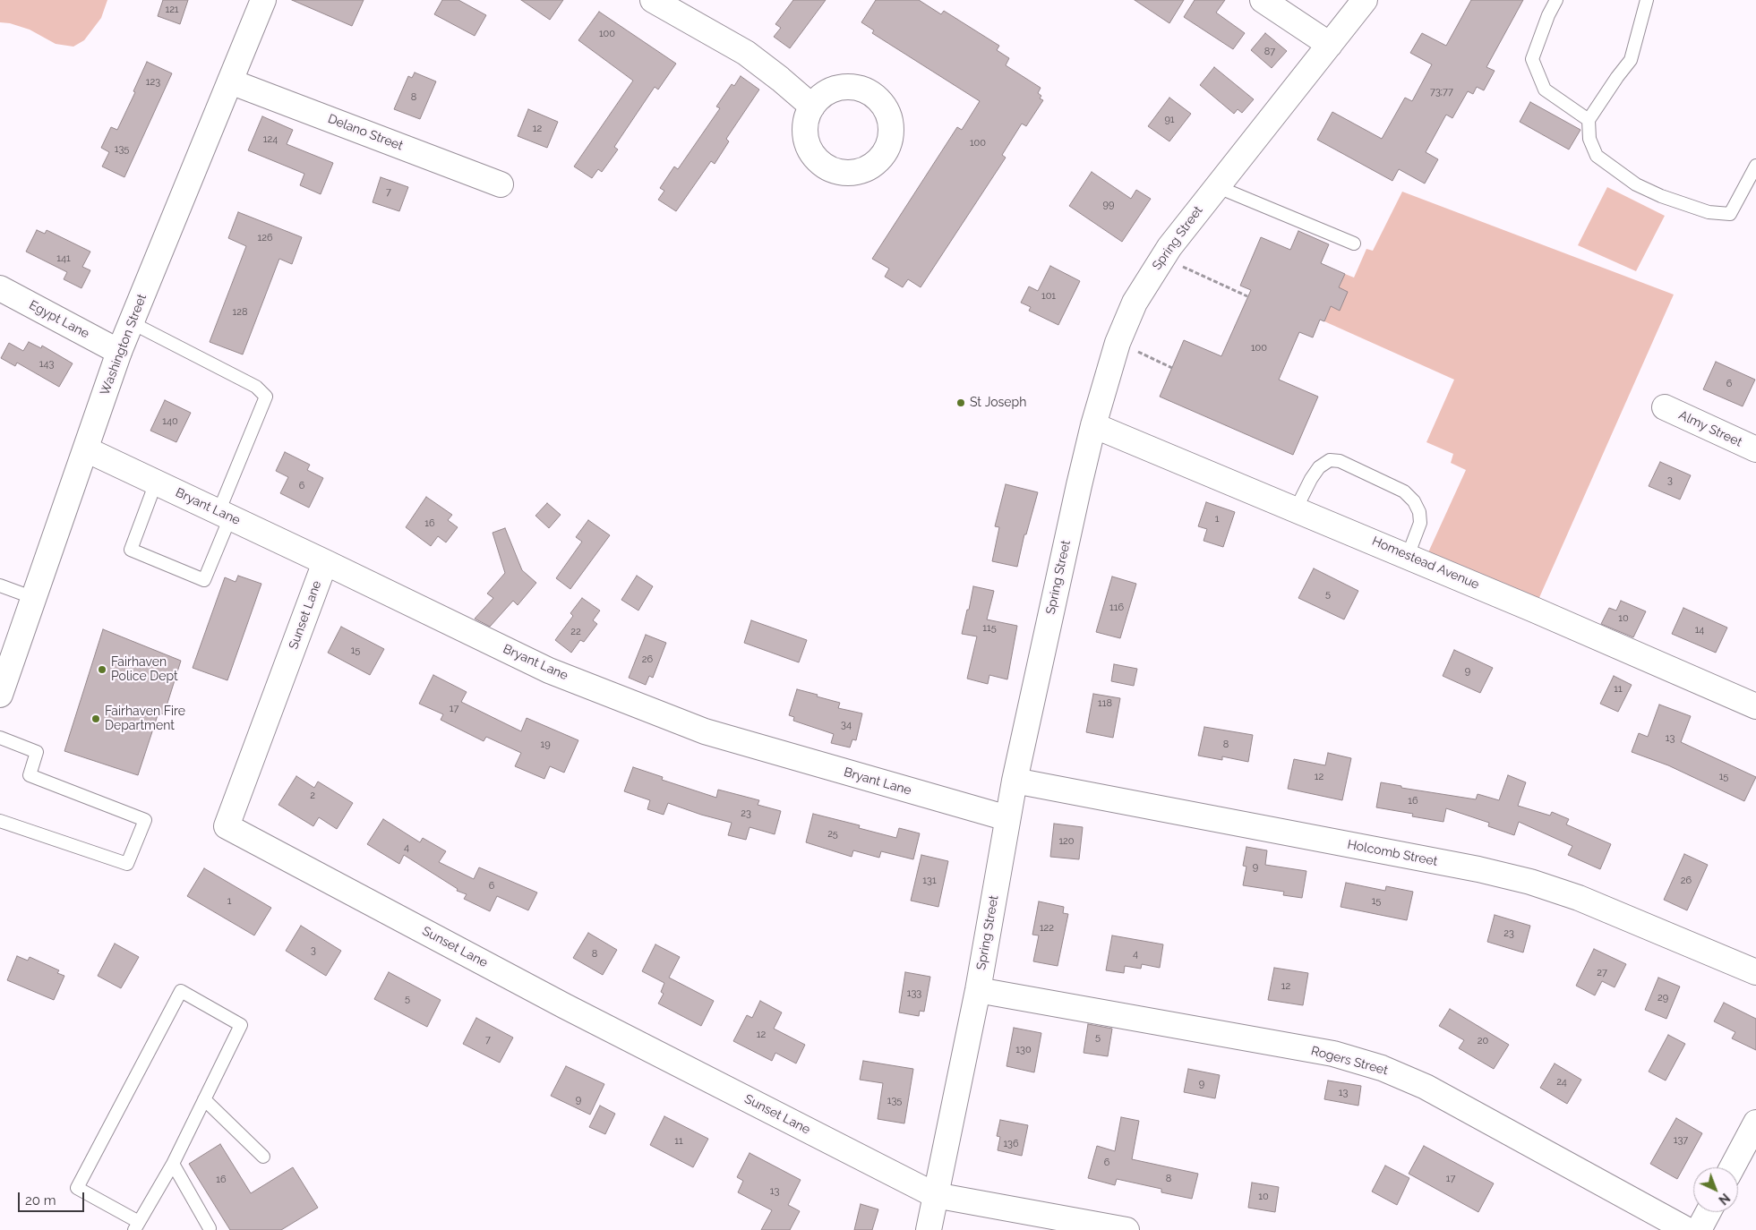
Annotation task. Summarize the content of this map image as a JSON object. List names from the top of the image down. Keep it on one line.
{"streets":{"street":["Delano Street","Spring Street","Egypt Lane","Washington Street","Almy Street","Bryant Lane","Homestead Avenue","Sunset Lane","Holcomb Street","Rogers Street"]},"crossings":[["Delano Street","Washington Street"],["Spring Street","Bryant Lane"],["Spring Street","Homestead Avenue"],["Spring Street","Sunset Lane"],["Spring Street","Holcomb Street"],["Spring Street","Rogers Street"],["Egypt Lane","Washington Street"],["Washington Street","Bryant Lane"],["Bryant Lane","Sunset Lane"]],"places":["St Joseph","Fairhaven Police Dept","Fairhaven Fire Department"],"house_numbers":["121","100","87","123","73;77","8","91","12","124","100","135","7","99","126","141","101","128","100","143","6","140","3","6","1","16","5","116","10","115","14","22","15","26","9","11","118","17","34","13","19","8","12","15","2","16","23","25","120","4","9","131","26","6","1","15","122","23","3","8","4","27","12","133","29","5","12","5","7","20","130","24","9","13","9","135","137","11","136","6","8","17","16","13","10"],"scale_bar":"20 m","north":"bottom right"}
